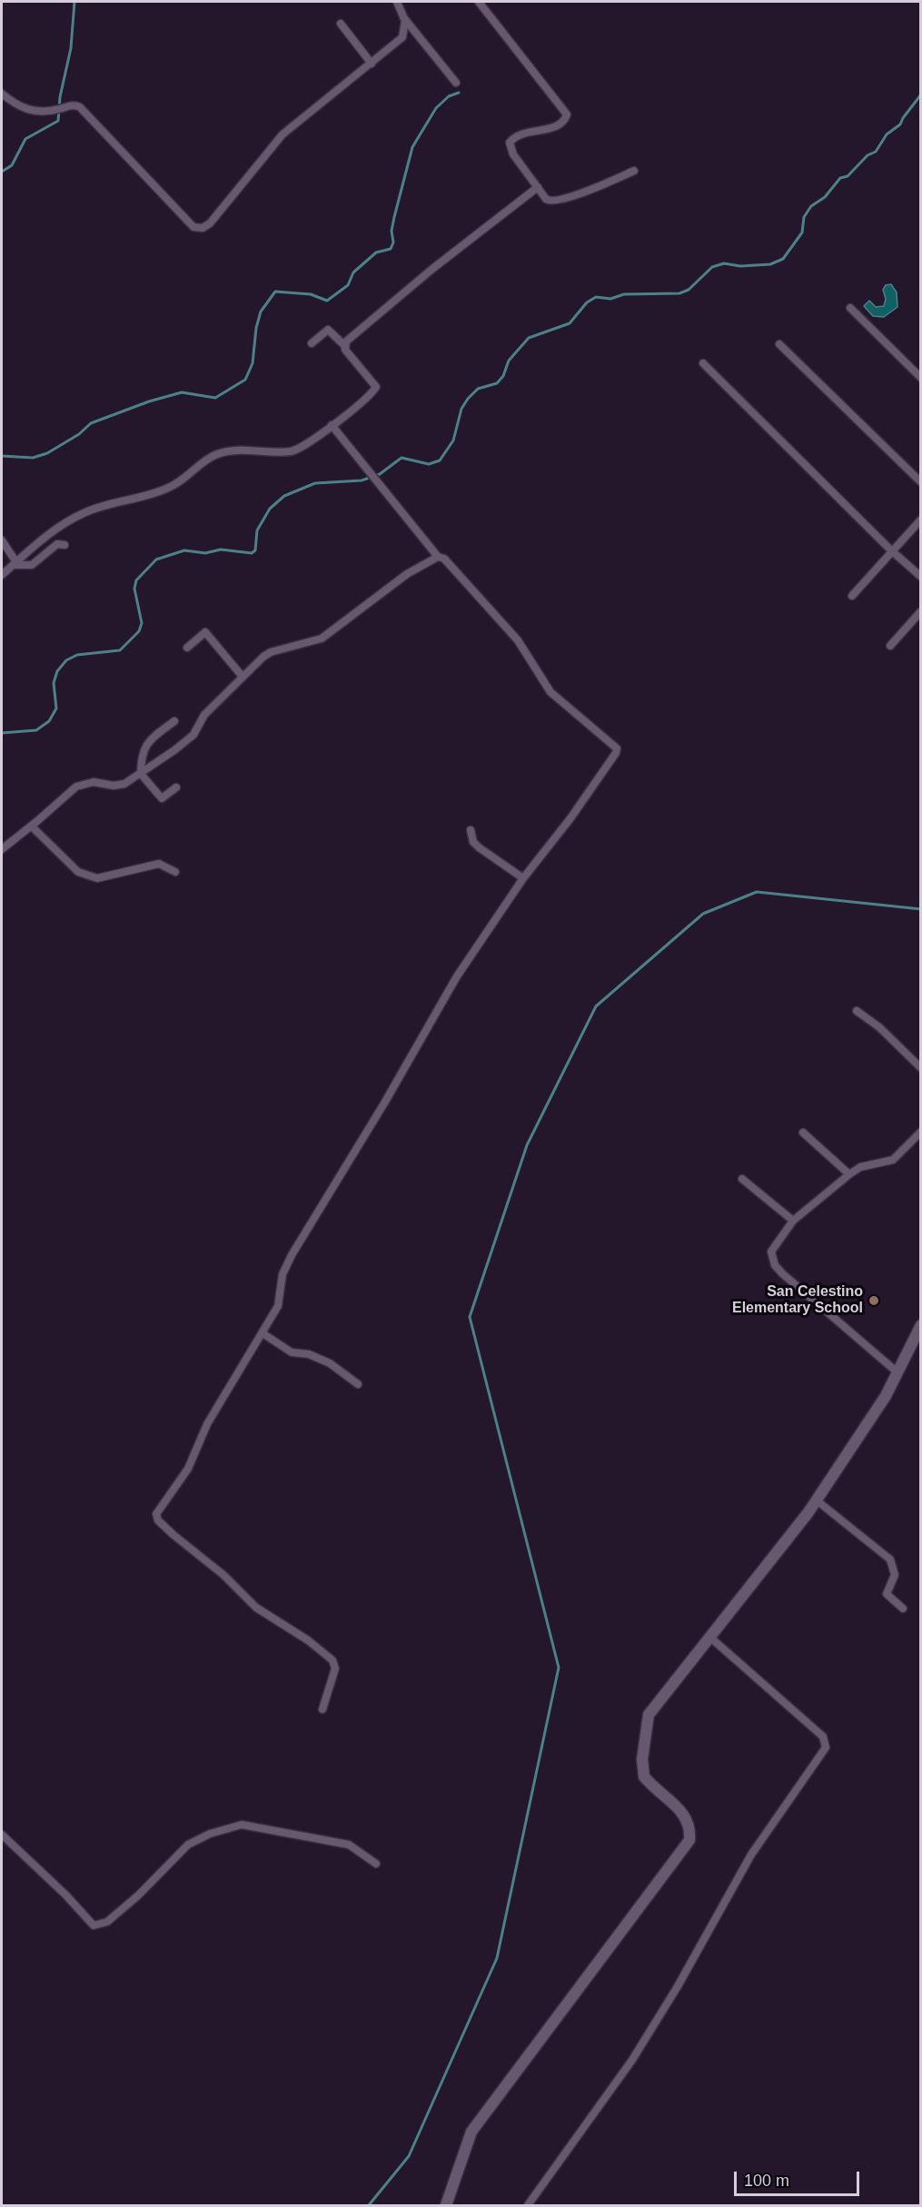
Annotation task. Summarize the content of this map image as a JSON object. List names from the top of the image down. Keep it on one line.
{"places":["San Celestino Elementary School"],"scale_bar":"100 m"}
